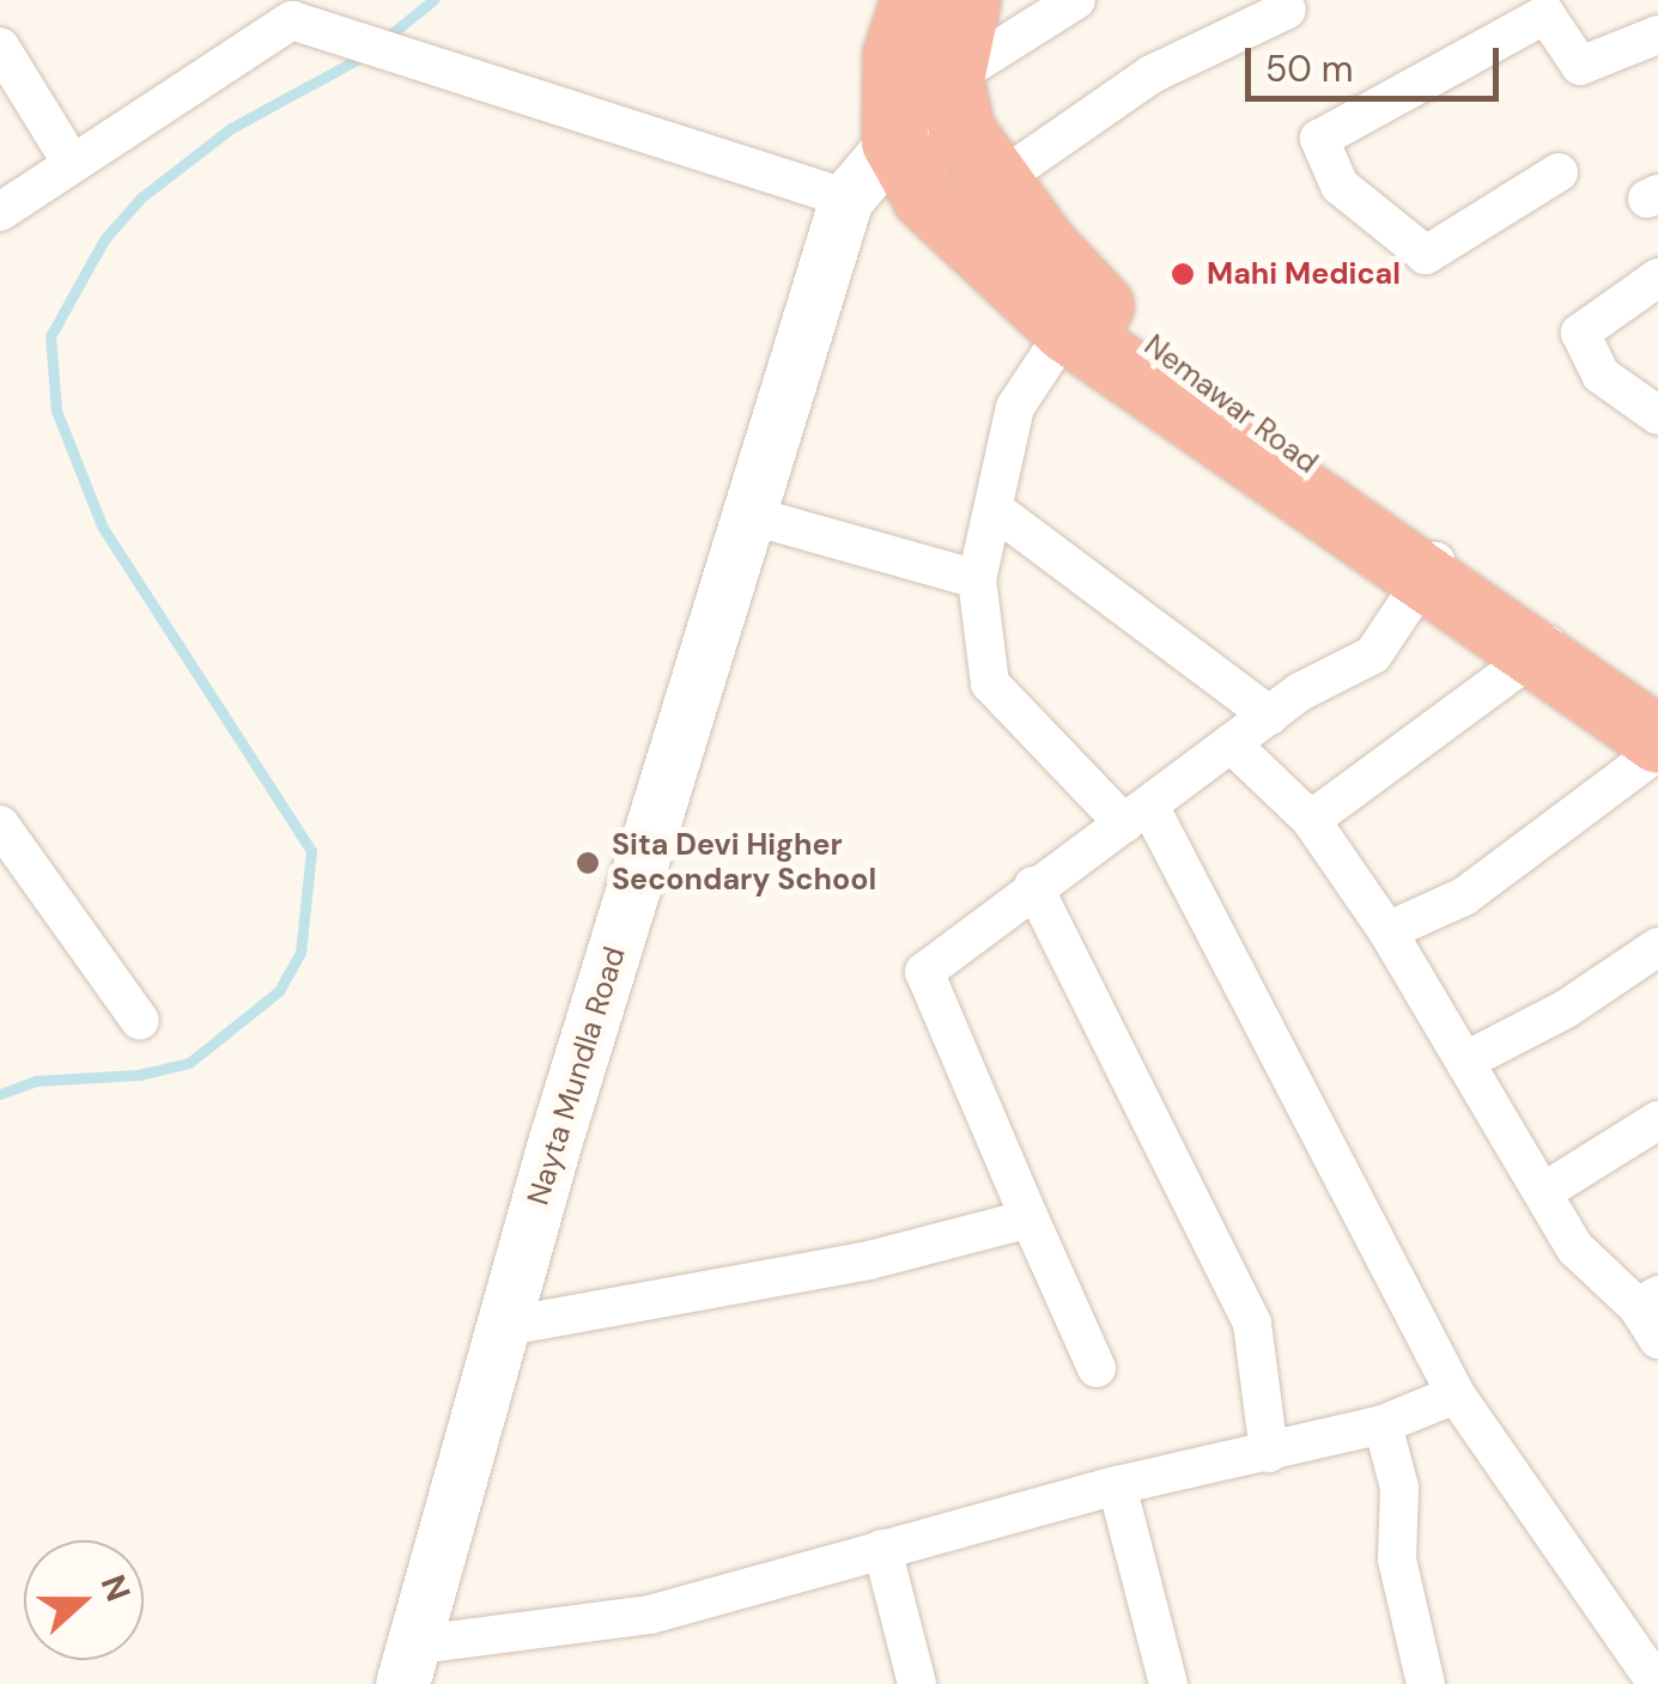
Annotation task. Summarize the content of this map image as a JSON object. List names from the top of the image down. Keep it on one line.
{"streets":{"highway":["Nemawar Road"],"main road":["Nayta Mundla Road"]},"crossings":[["Nemawar Road","Nayta Mundla Road"]],"places":["Mahi Medical","Sita Devi Higher Secondary School"],"scale_bar":"50 m","north":"right"}
